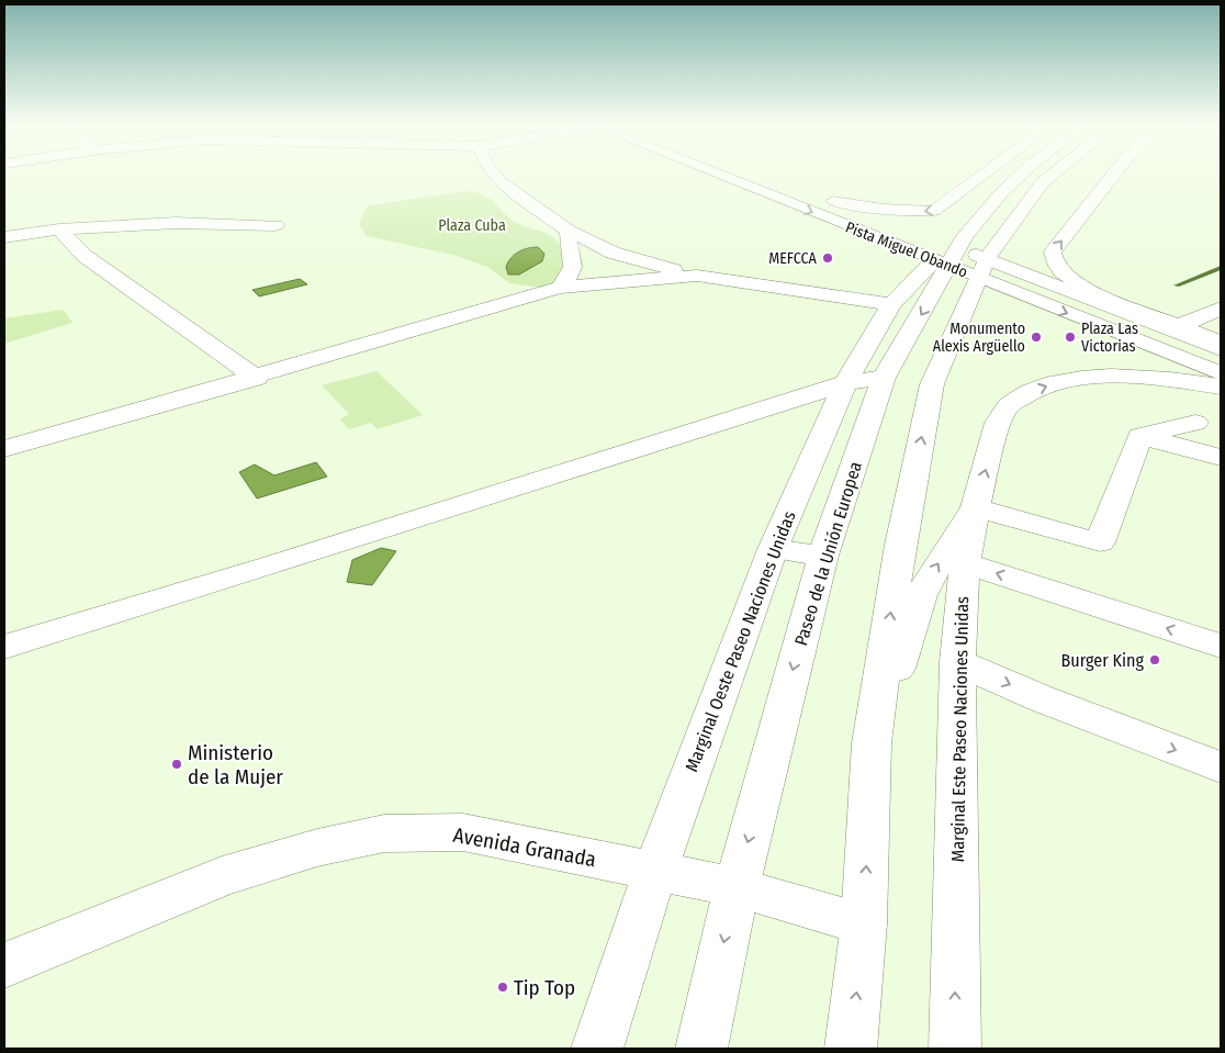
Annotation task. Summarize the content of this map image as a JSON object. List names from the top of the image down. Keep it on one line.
{"streets":{"main road":["Pista Miguel Obando","Paseo de la Unión Europea","Marginal Oeste Paseo Naciones Unidas","Marginal Este Paseo Naciones Unidas","Avenida Granada"]},"crossings":[["Pista Miguel Obando","Paseo de la Unión Europea"],["Pista Miguel Obando","Marginal Oeste Paseo Naciones Unidas"],["Paseo de la Unión Europea","Marginal Oeste Paseo Naciones Unidas"],["Paseo de la Unión Europea","Avenida Granada"],["Marginal Oeste Paseo Naciones Unidas","Avenida Granada"]],"parks":["Plaza Cuba"],"places":["MEFCCA","Monumento Alexis Argüello","Plaza Las Victorias","Burger King","Ministerio de la Mujer","Tip Top"]}
